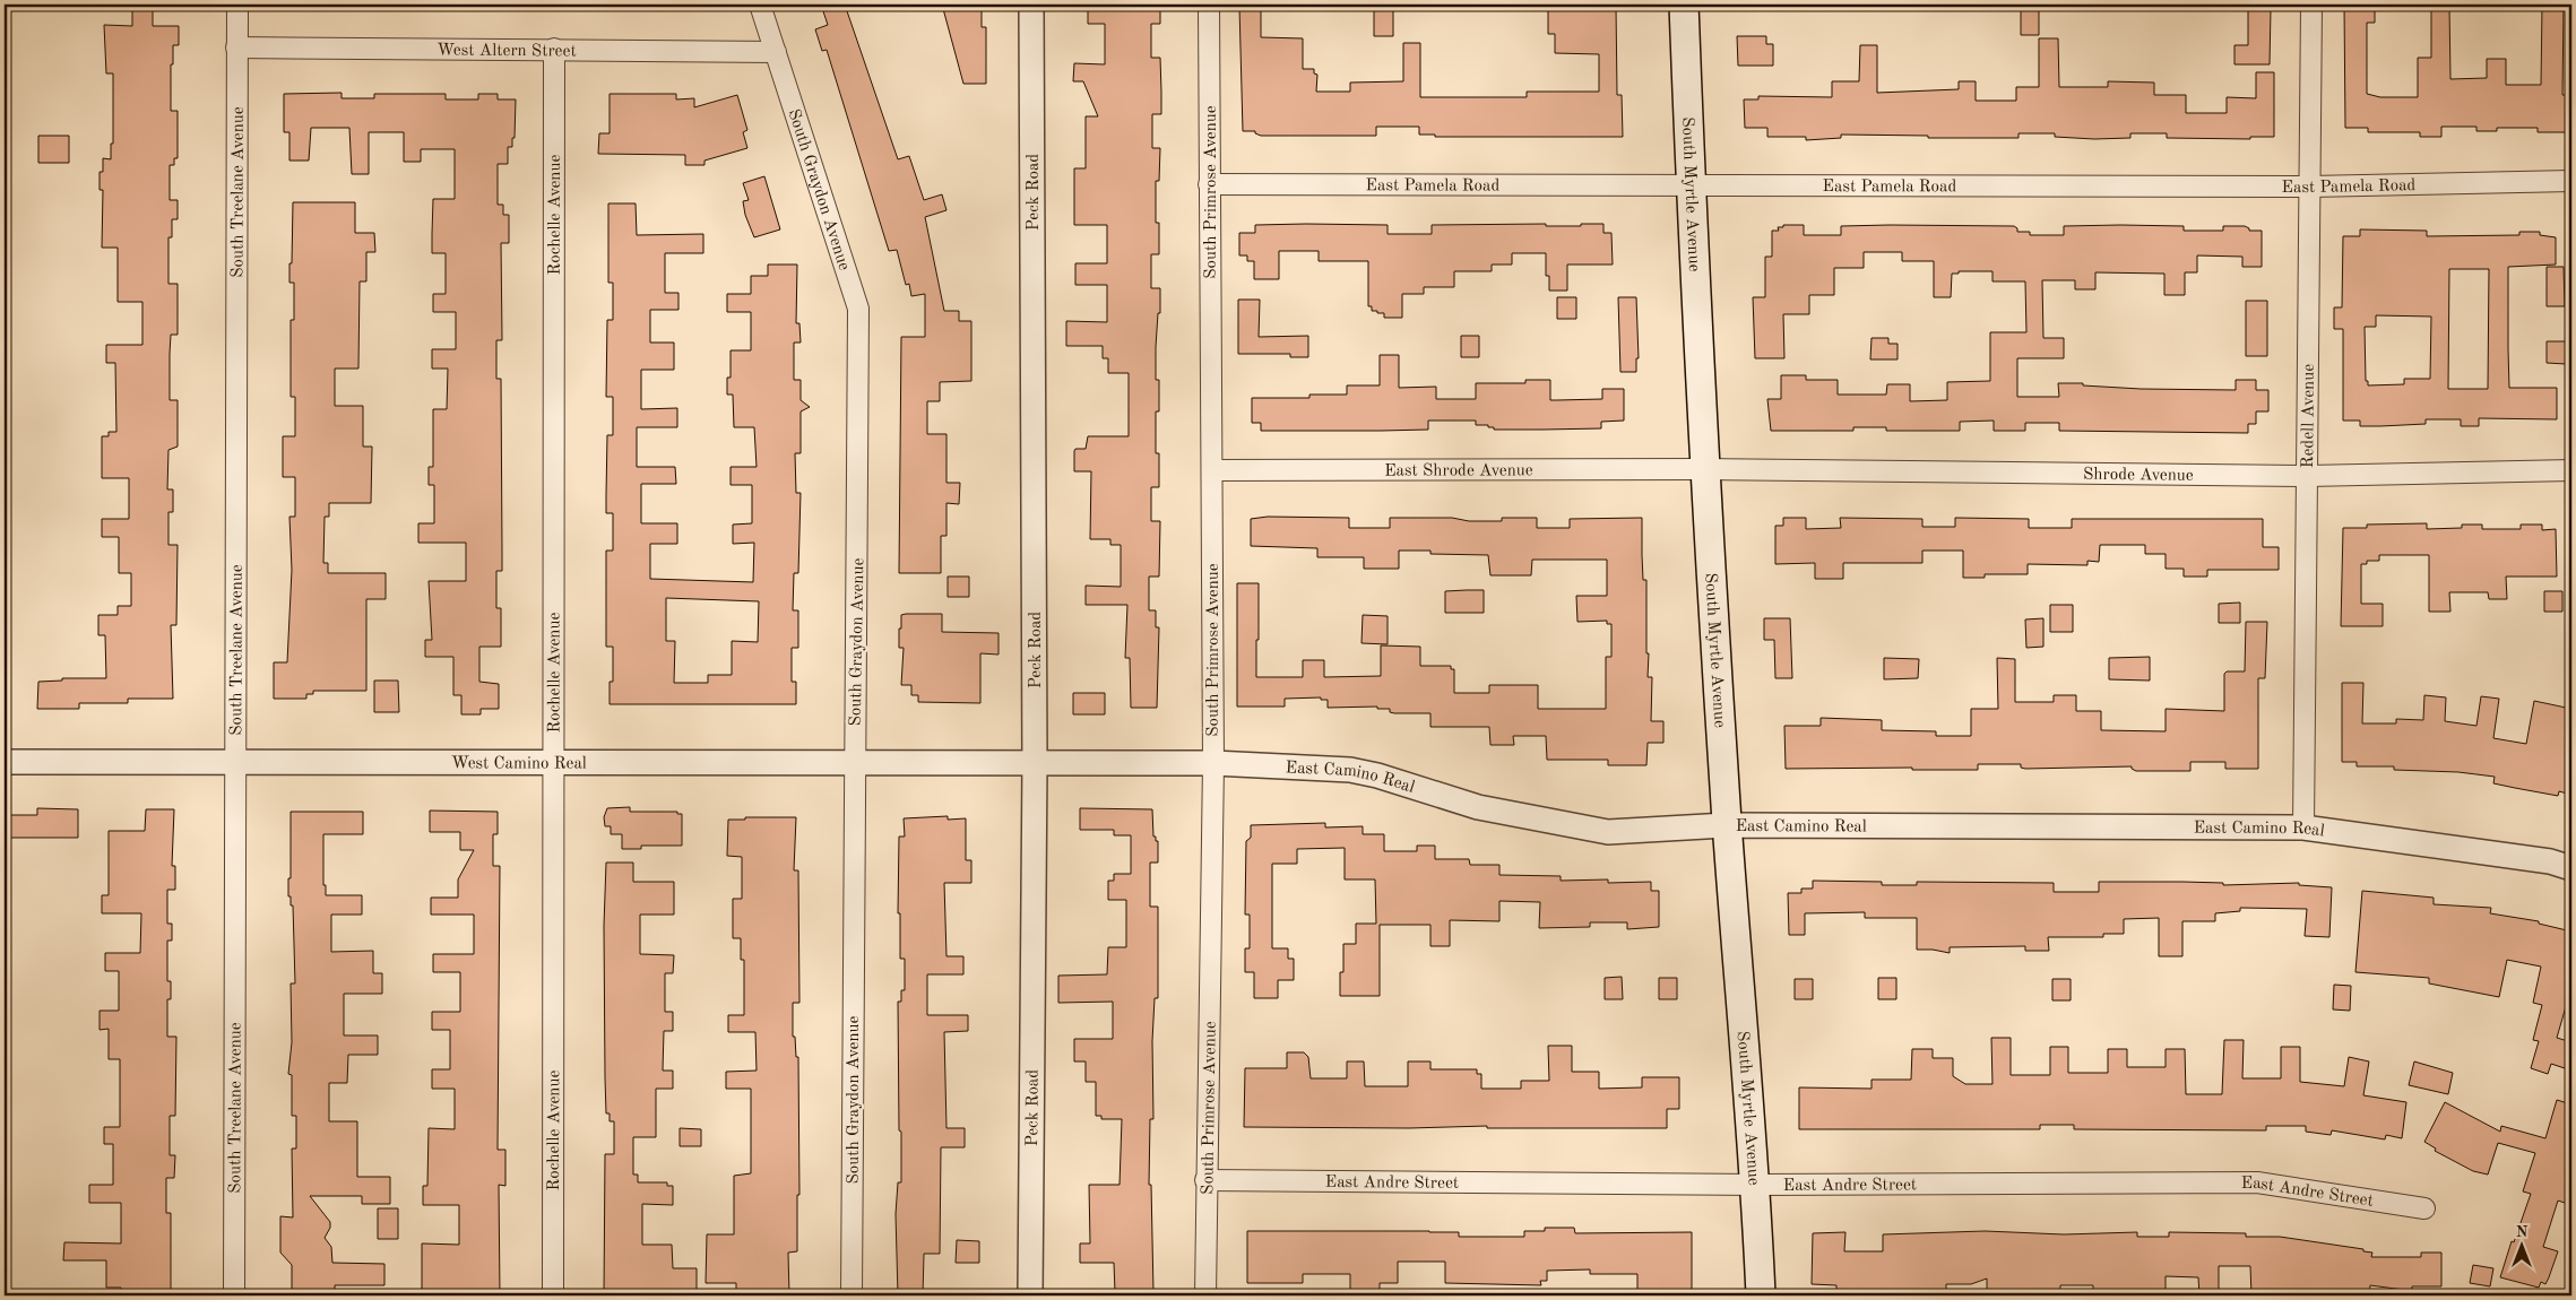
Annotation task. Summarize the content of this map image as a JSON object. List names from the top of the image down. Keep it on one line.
{"streets":{"main road":["South Myrtle Avenue"],"street":["West Altern Street","East Pamela Road","South Graydon Avenue","South Treelane Avenue","Peck Road","South Primrose Avenue","Rochelle Avenue","Redell Avenue","East Shrode Avenue","Shrode Avenue","West Camino Real","East Camino Real","East Andre Street"]},"crossings":[["West Altern Street","South Graydon Avenue"],["West Altern Street","South Treelane Avenue"],["West Altern Street","Rochelle Avenue"],["East Pamela Road","South Primrose Avenue"],["East Pamela Road","South Myrtle Avenue"],["East Pamela Road","Redell Avenue"],["South Graydon Avenue","West Camino Real"],["South Treelane Avenue","West Camino Real"],["Peck Road","West Camino Real"],["Peck Road","East Camino Real"],["South Primrose Avenue","East Shrode Avenue"],["South Primrose Avenue","East Camino Real"],["South Primrose Avenue","East Andre Street"],["South Myrtle Avenue","East Shrode Avenue"],["South Myrtle Avenue","Shrode Avenue"],["South Myrtle Avenue","East Camino Real"],["South Myrtle Avenue","East Andre Street"],["Rochelle Avenue","West Camino Real"],["Redell Avenue","Shrode Avenue"],["Redell Avenue","East Camino Real"],["East Shrode Avenue","Shrode Avenue"],["West Camino Real","East Camino Real"]],"north":"top"}
